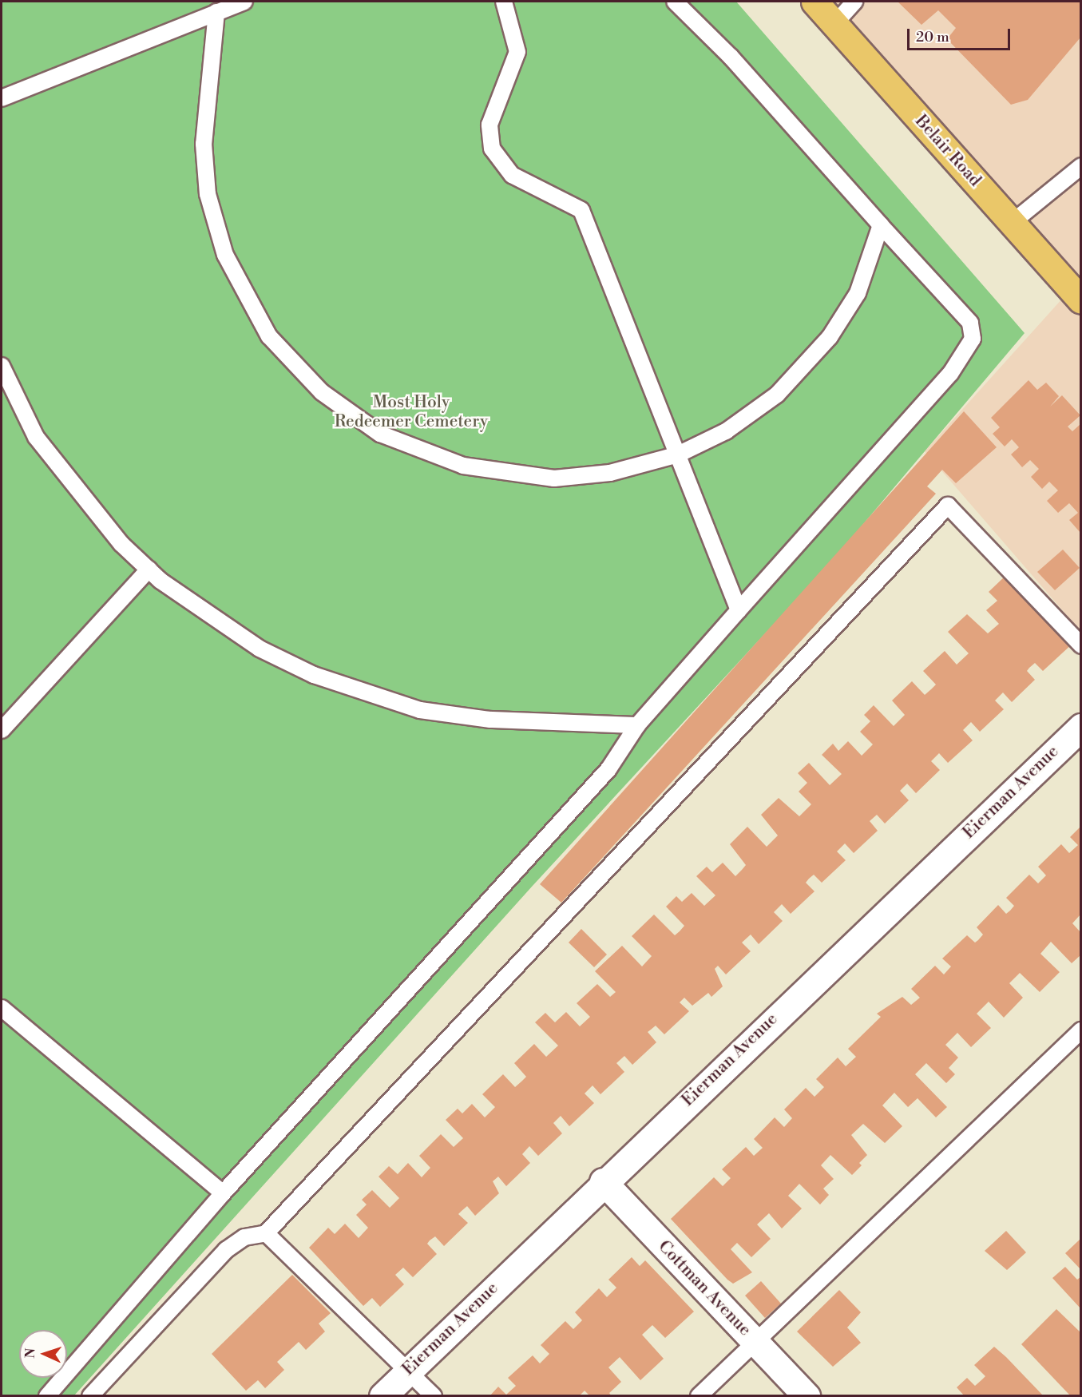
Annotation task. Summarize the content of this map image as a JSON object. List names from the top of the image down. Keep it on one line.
{"streets":{"main road":["Belair Road"],"street":["Eierman Avenue","Cottman Avenue"]},"crossings":[["Eierman Avenue","Cottman Avenue"]],"parks":["Most Holy Redeemer Cemetery"],"scale_bar":"20 m","north":"left"}
